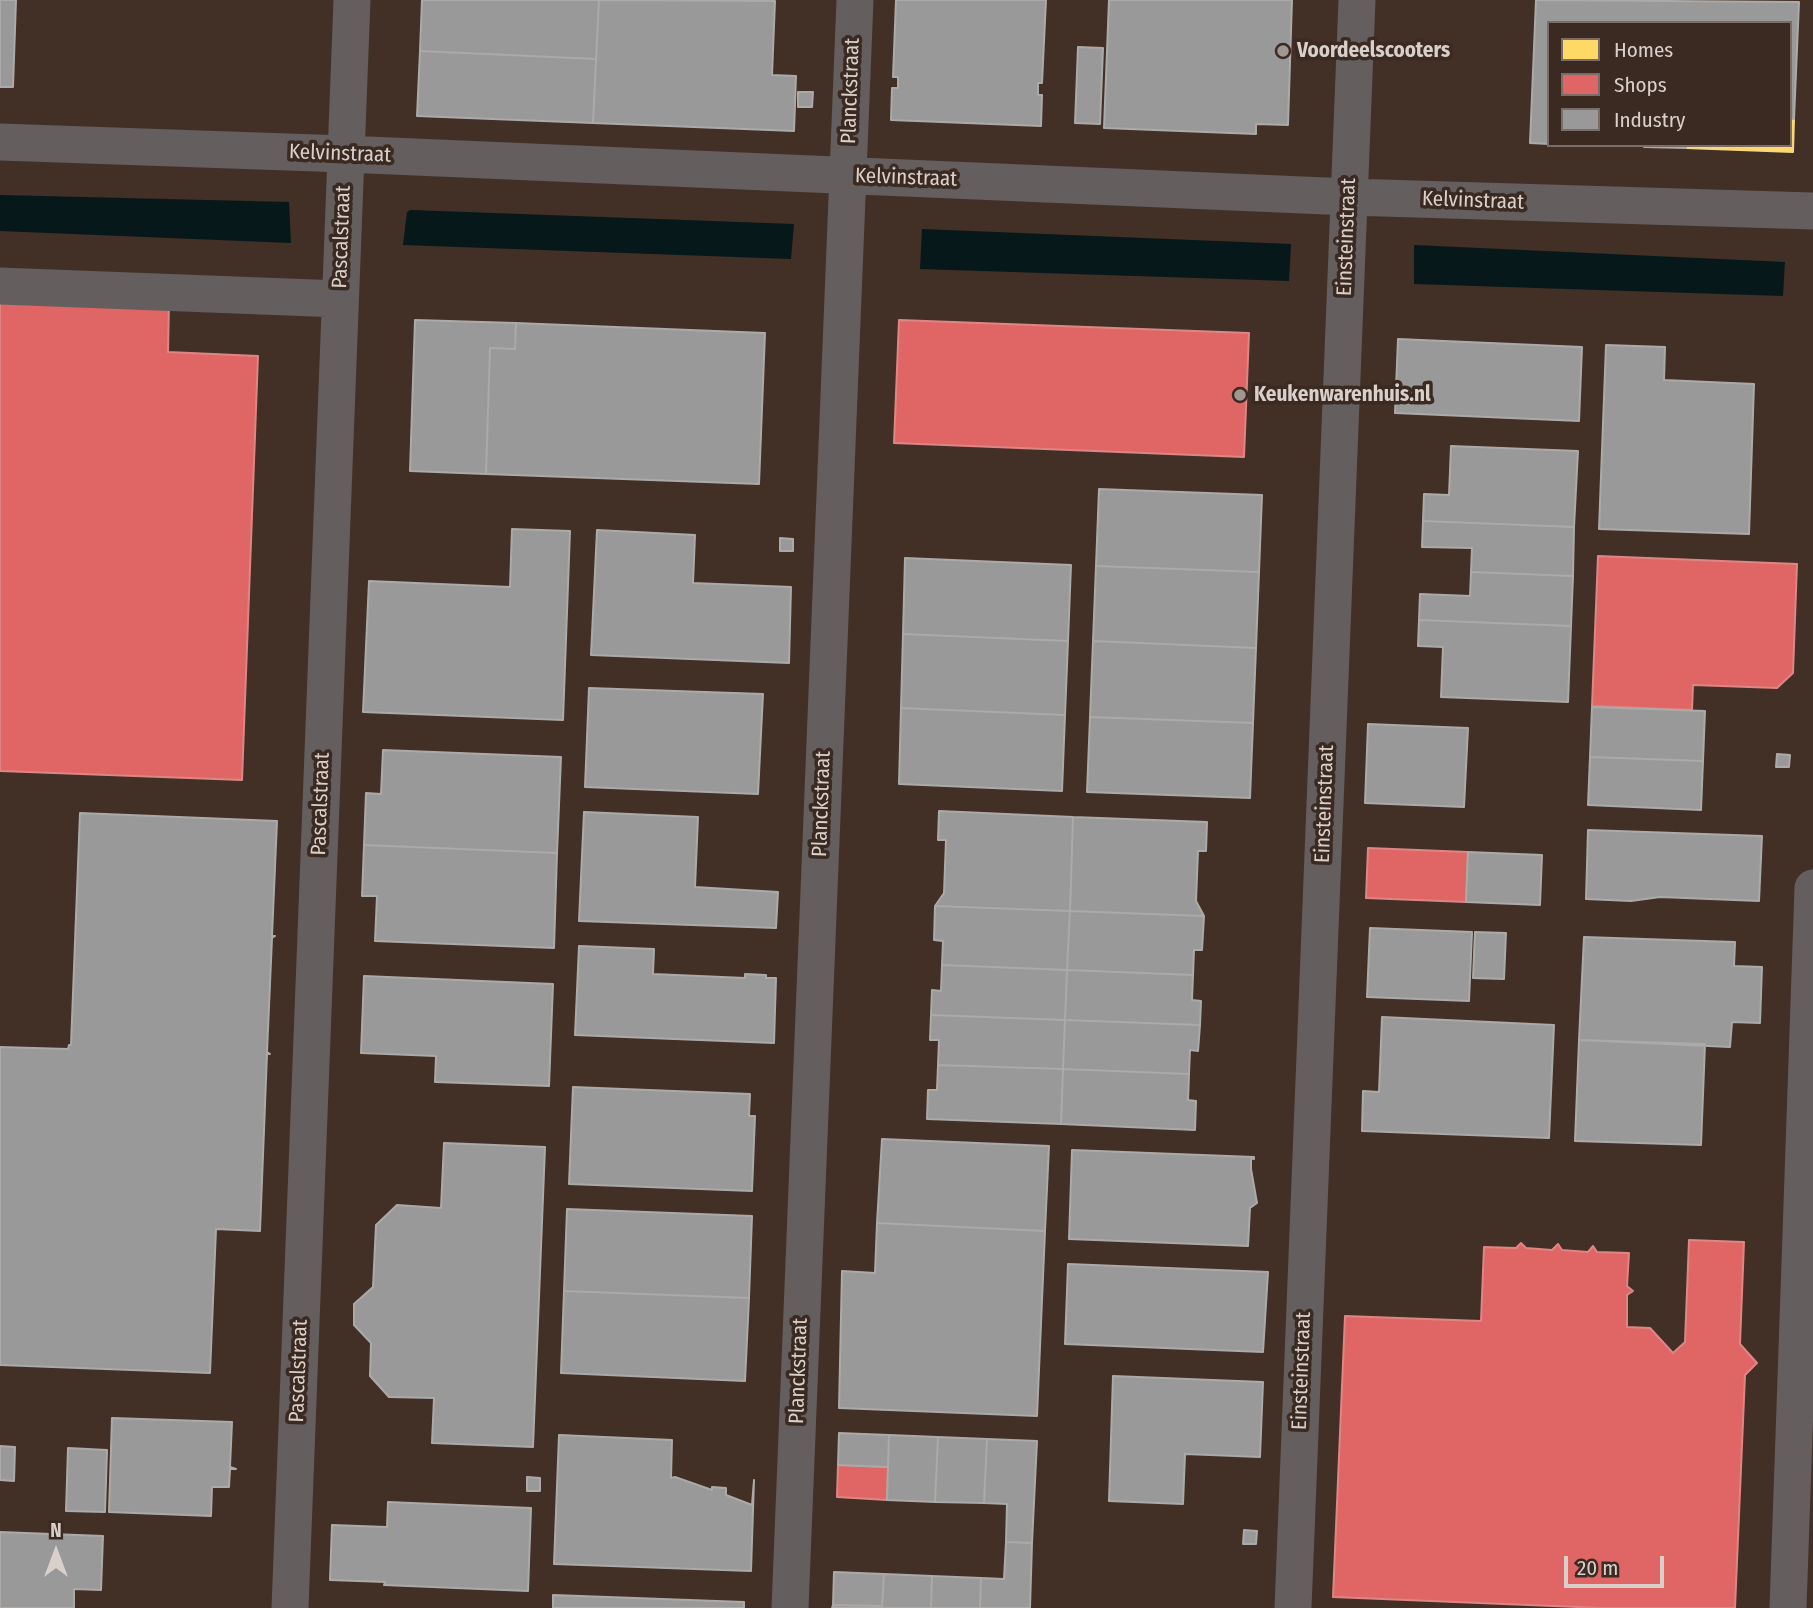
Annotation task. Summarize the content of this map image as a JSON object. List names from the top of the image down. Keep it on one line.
{"streets":{"street":["Planckstraat","Kelvinstraat","Pascalstraat","Einsteinstraat"]},"crossings":[["Planckstraat","Kelvinstraat"],["Kelvinstraat","Pascalstraat"],["Kelvinstraat","Einsteinstraat"]],"places":["Voordeelscooters","Keukenwarenhuis.nl"],"legend":["Homes","Shops","Industry"],"scale_bar":"20 m","north":"top"}
